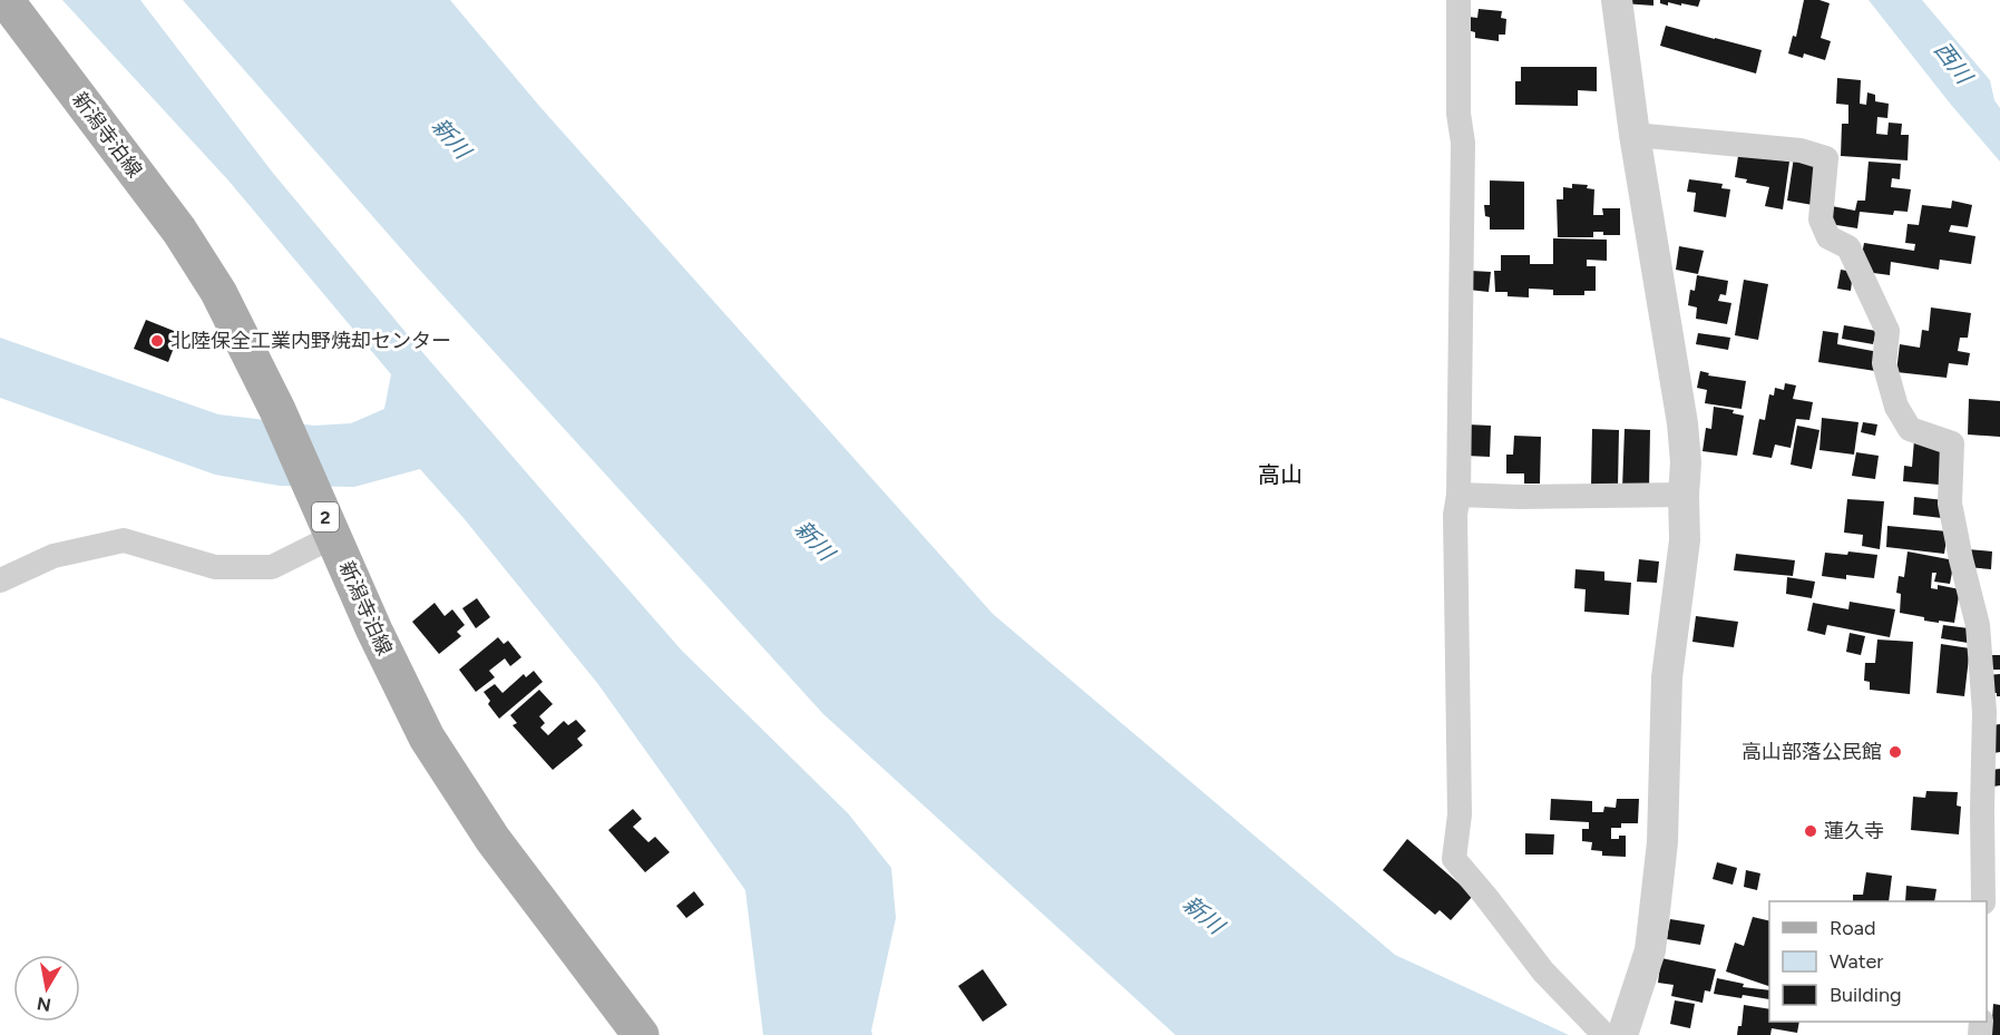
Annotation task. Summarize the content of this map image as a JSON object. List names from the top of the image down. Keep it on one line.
{"streets":{"main road":["新潟寺泊線","2"]},"districts":["高山"],"water":["西川","新川"],"places":["北陸保全工業内野焼却センター","高山部落公民館","蓮久寺"],"legend":["Road","Water","Building"],"north":"bottom"}
